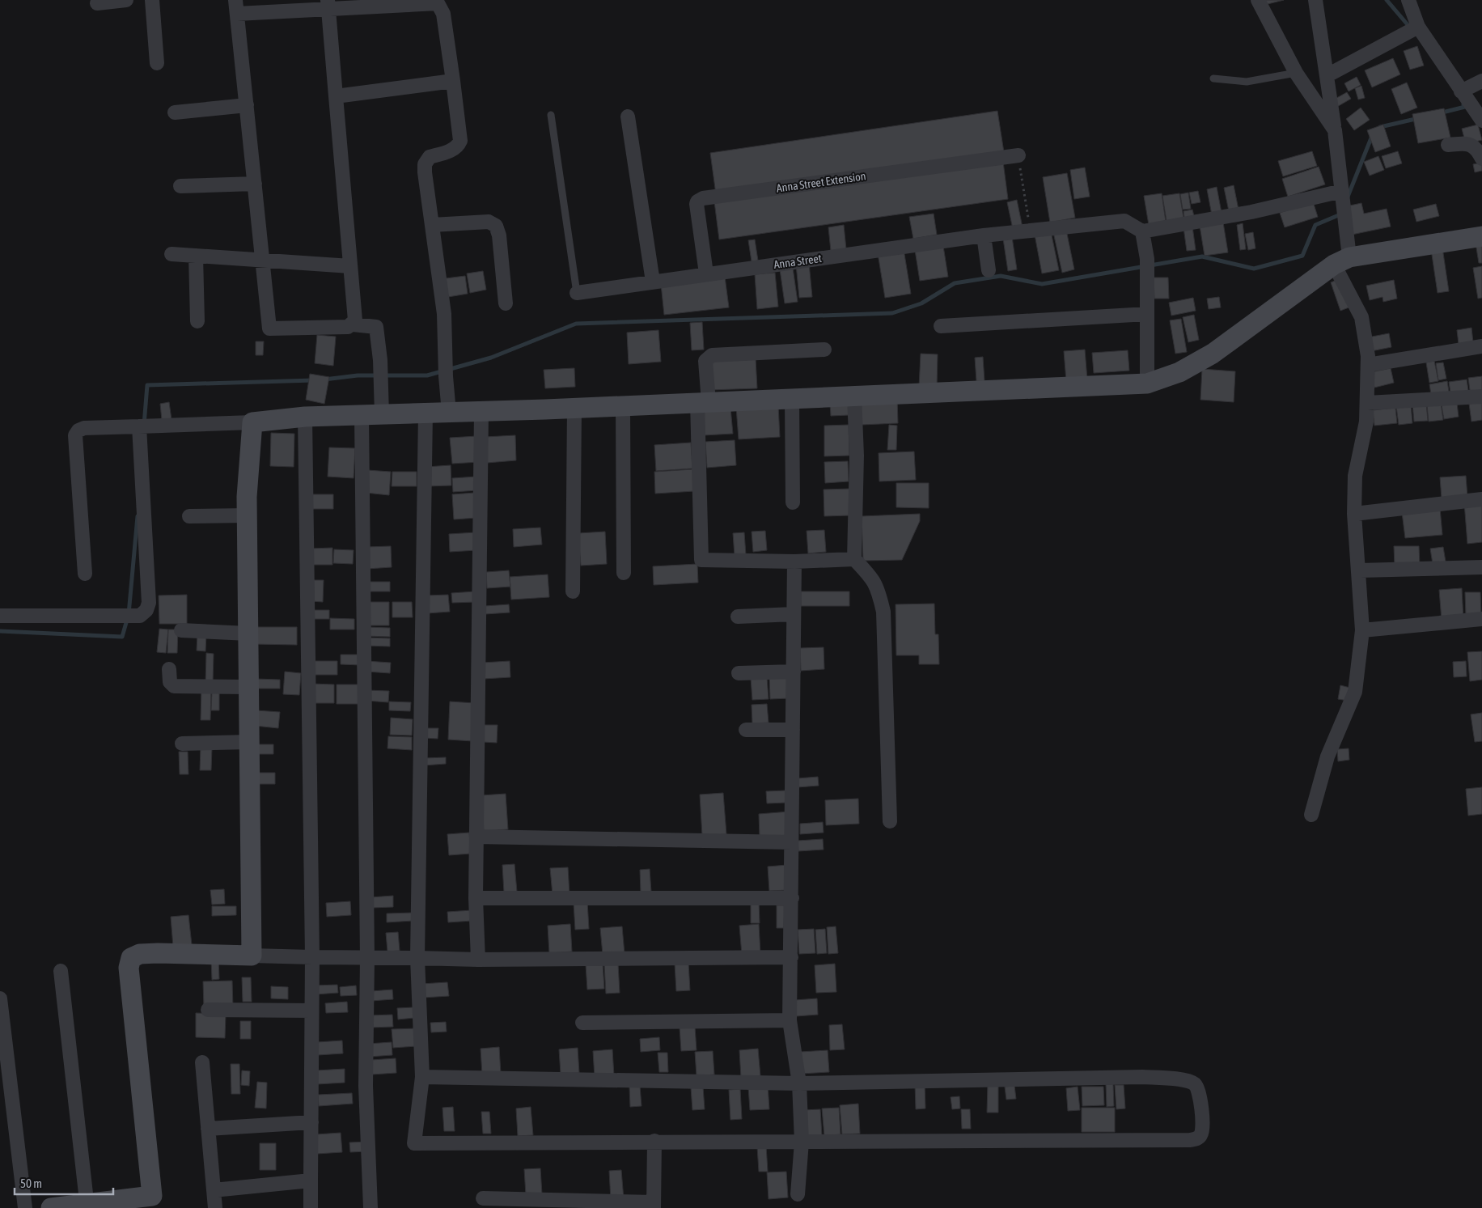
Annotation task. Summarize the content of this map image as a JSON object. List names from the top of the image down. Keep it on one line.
{"streets":{"street":["Anna Street Extension","Anna Street"]},"crossings":[["Anna Street Extension","Anna Street"]],"scale_bar":"50 m"}
